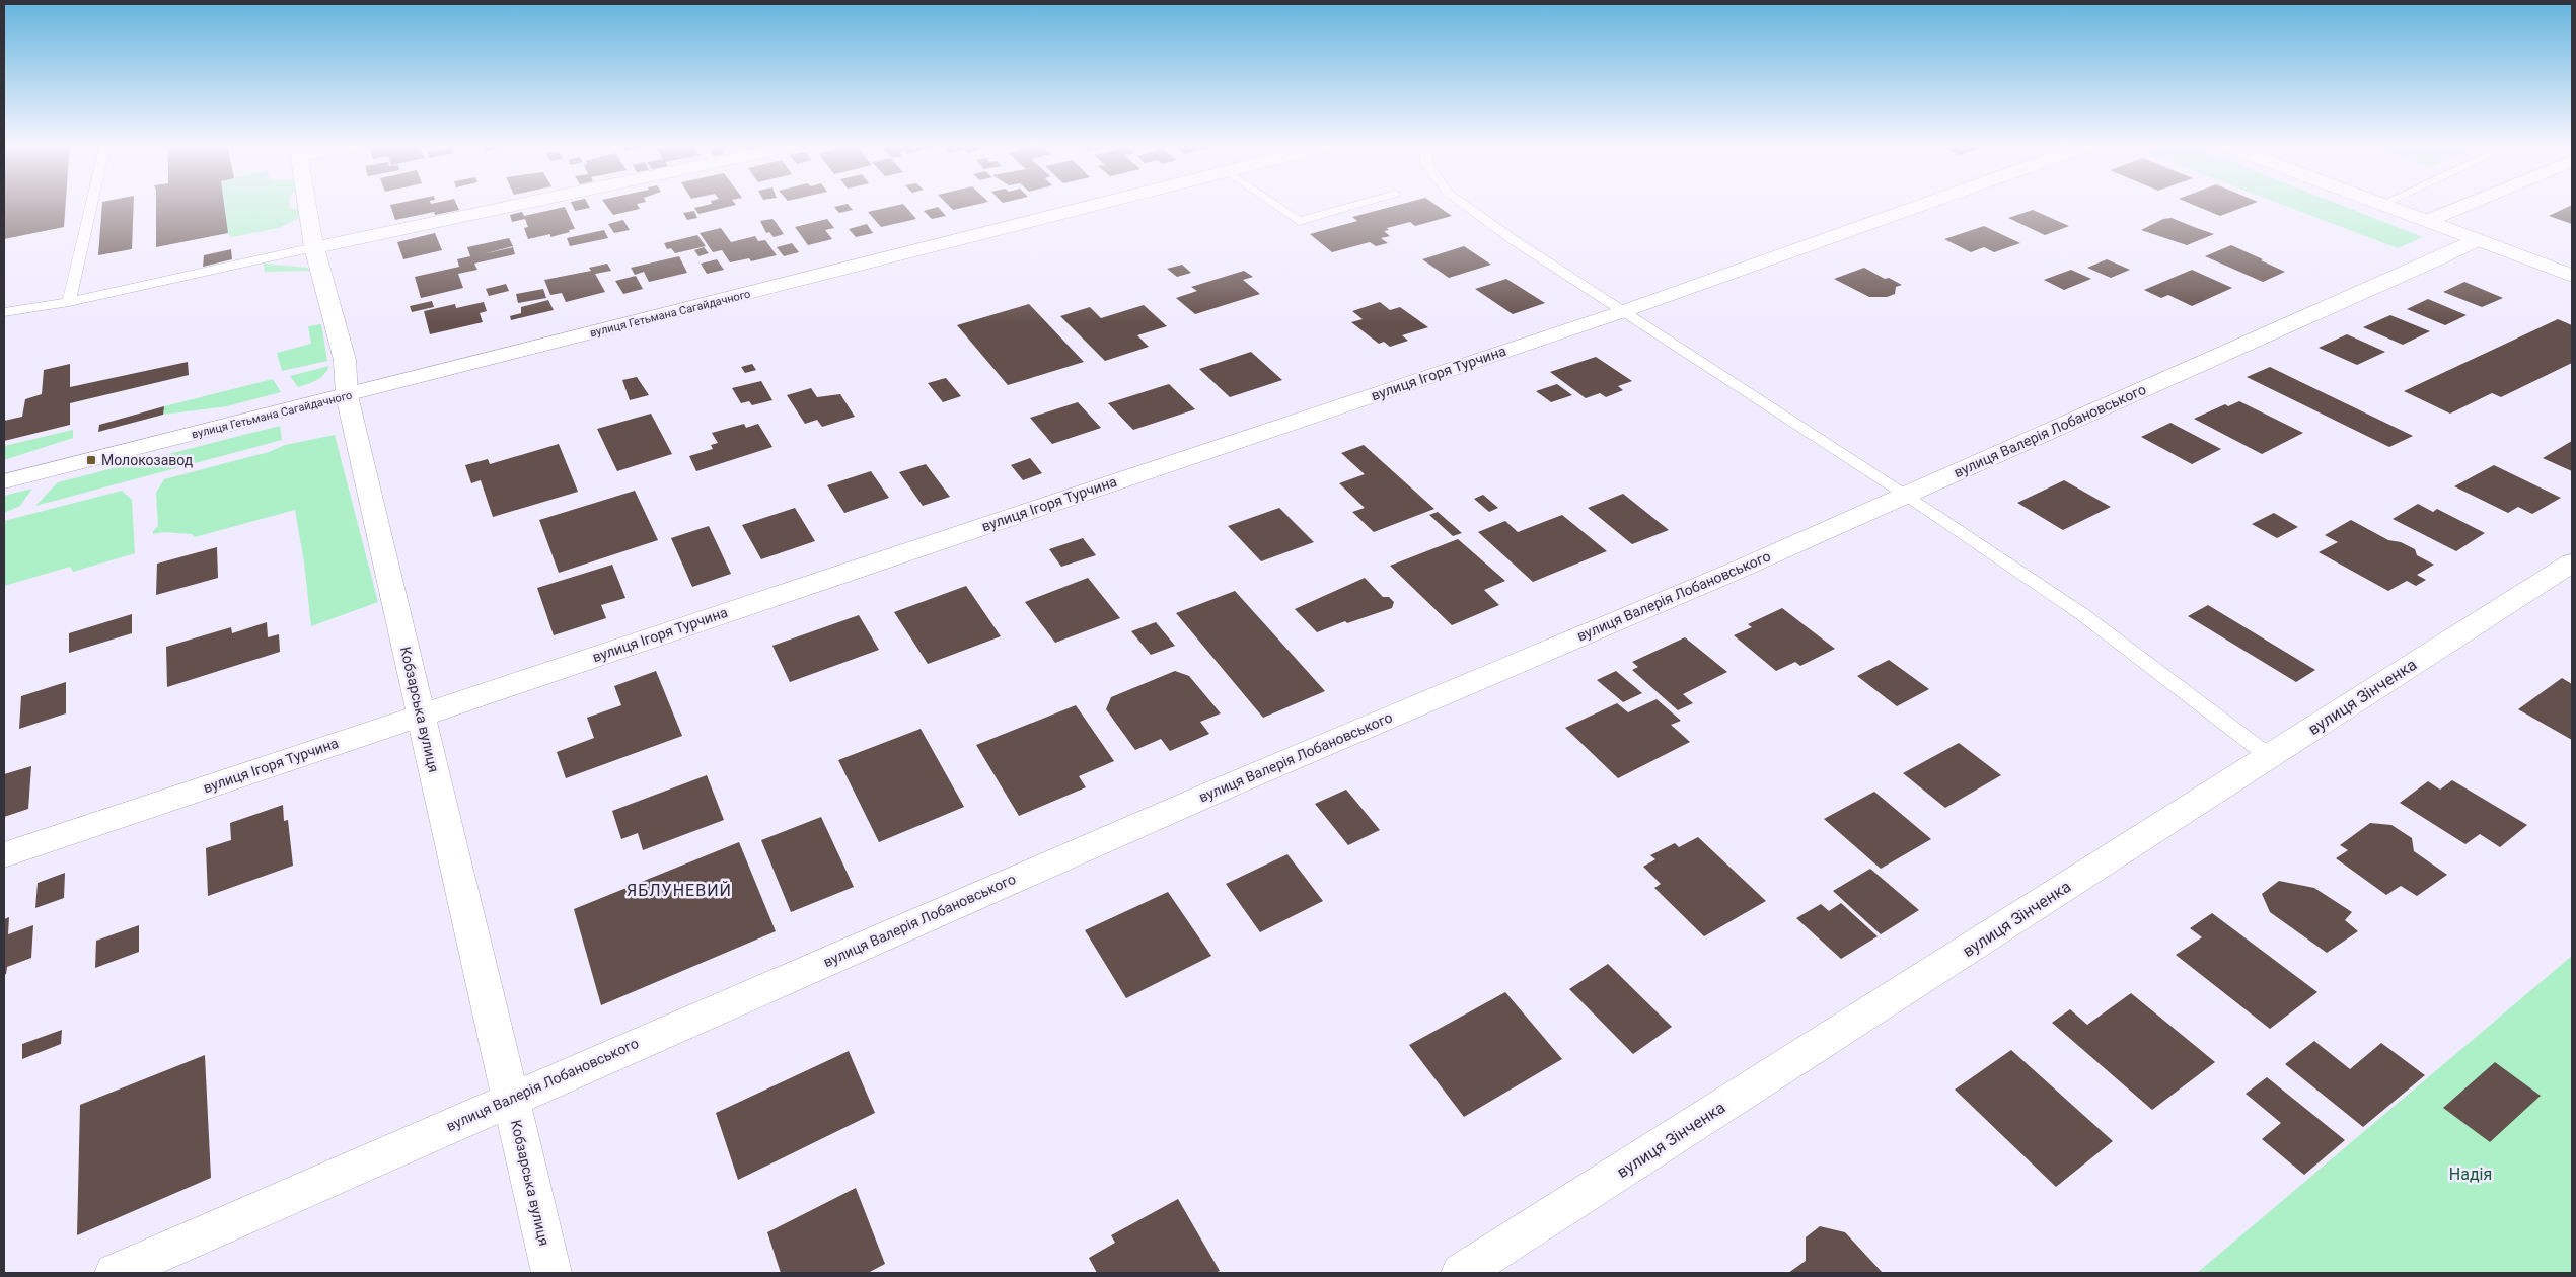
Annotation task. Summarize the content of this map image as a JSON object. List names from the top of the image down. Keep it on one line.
{"streets":{"street":["вулиця Гетьмана Сагайдачного","вулиця Ігоря Турчина","вулиця Валерія Лобановського","вулиця Зінченка","Кобзарська вулиця"]},"crossings":[["вулиця Гетьмана Сагайдачного","Кобзарська вулиця"],["вулиця Ігоря Турчина","Кобзарська вулиця"],["вулиця Валерія Лобановського","Кобзарська вулиця"]],"districts":["ЯБЛУНЕВИЙ"],"parks":["Надія"],"places":{"transit":["Молокозавод"]}}
